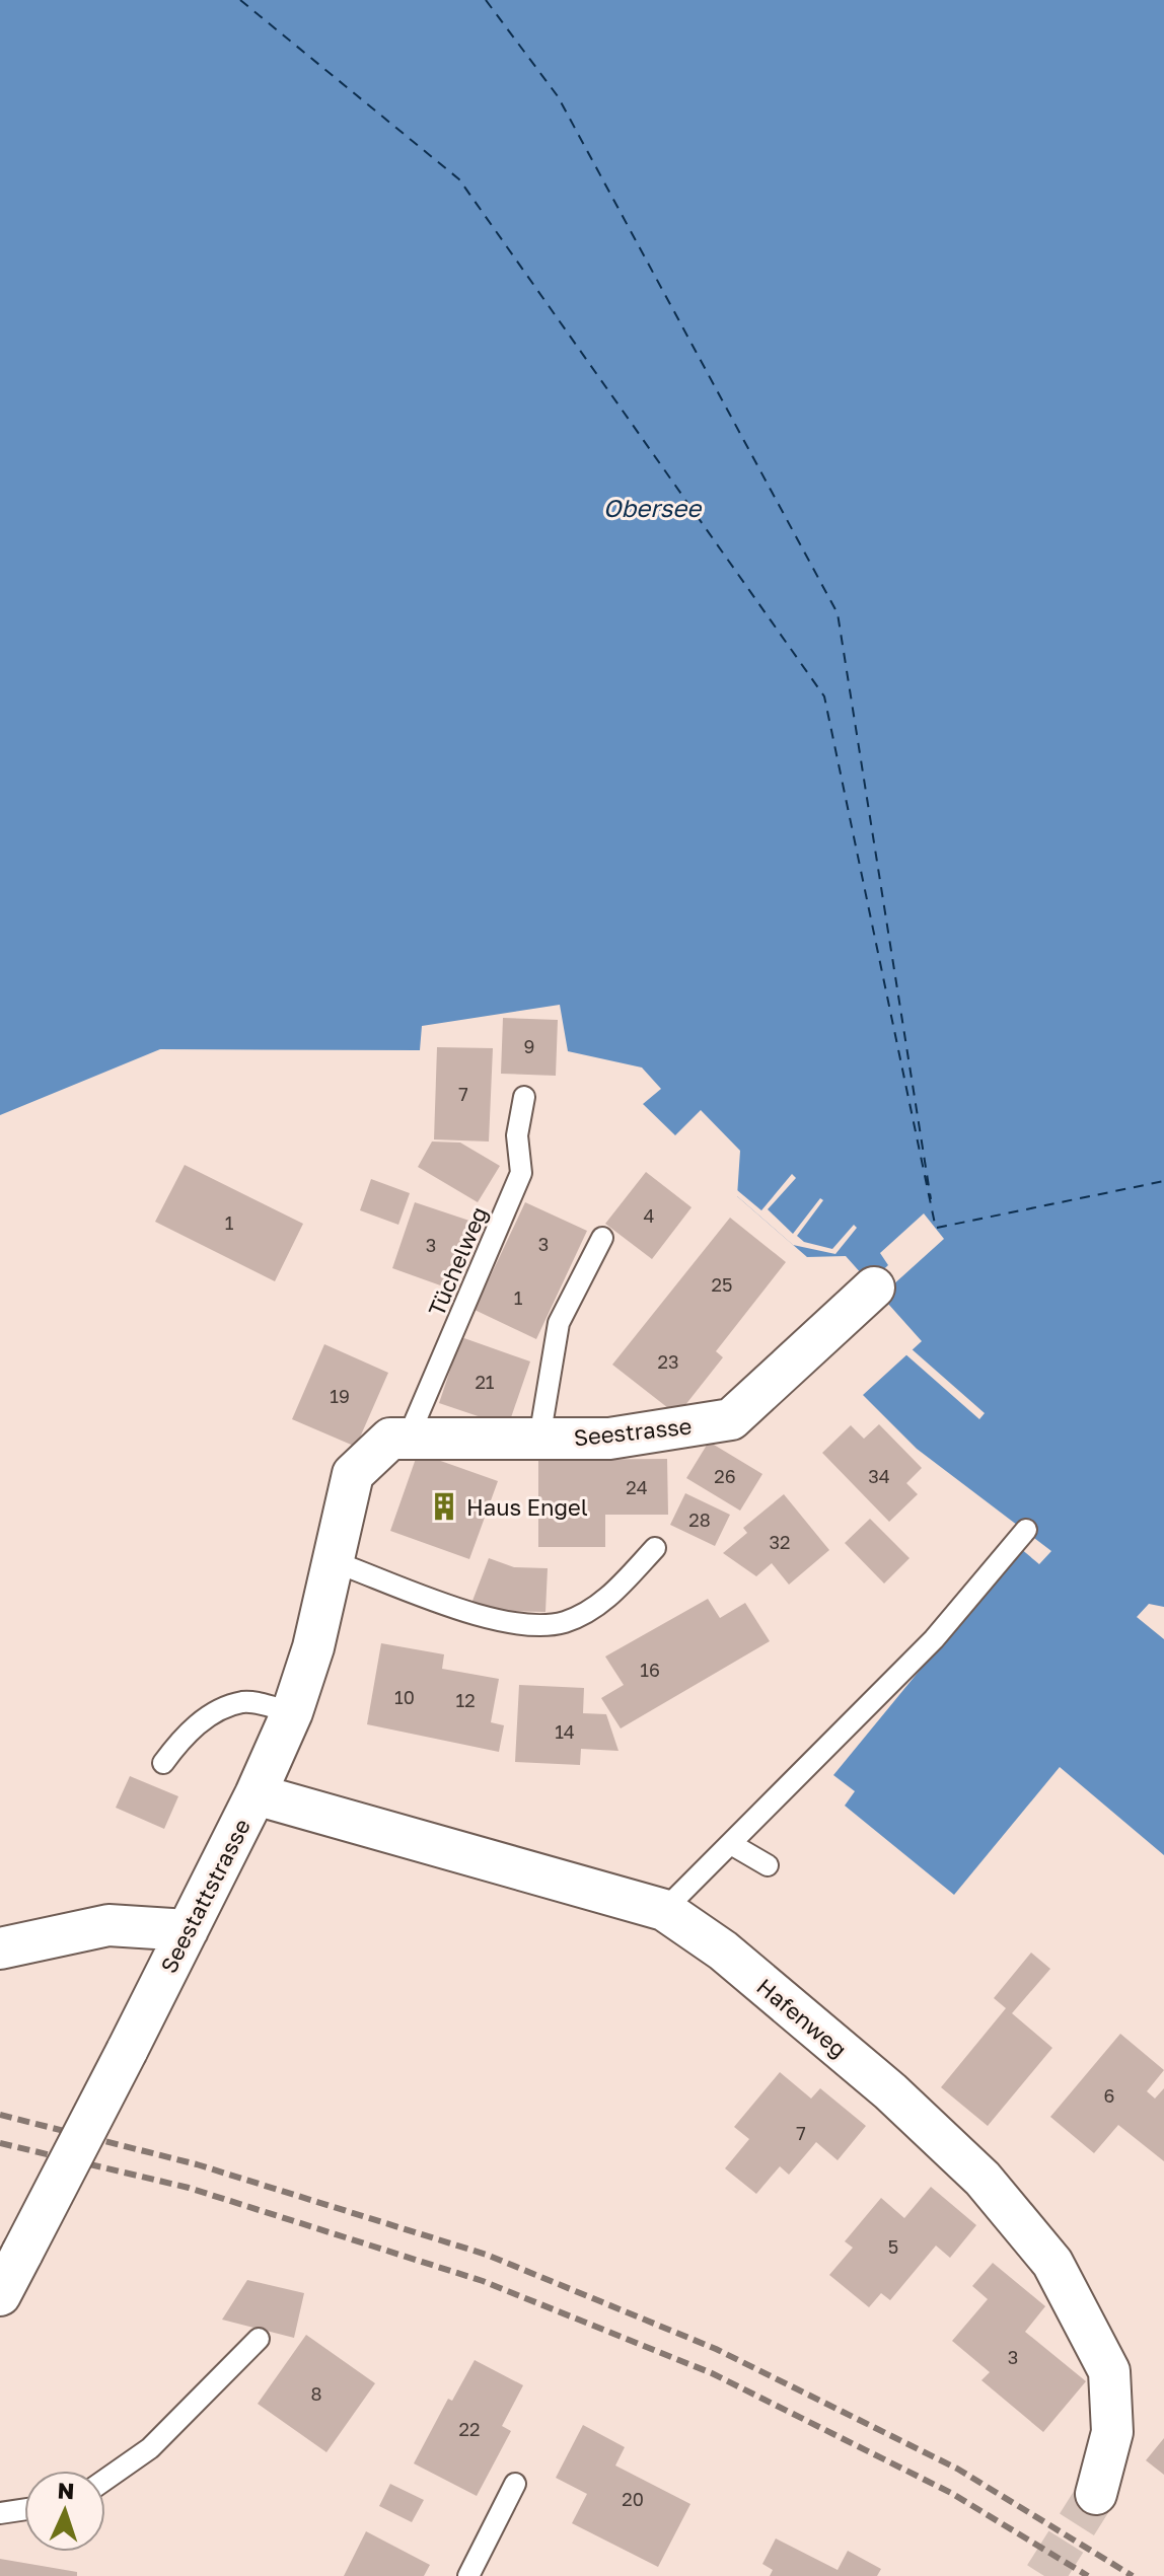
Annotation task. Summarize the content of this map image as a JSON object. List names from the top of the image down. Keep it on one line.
{"streets":{"street":["Seestrasse","Seestattstrasse","Hafenweg"],"lane":["Tüchelweg"]},"crossings":[["Tüchelweg","Seestrasse"],["Seestrasse","Seestattstrasse"],["Seestattstrasse","Hafenweg"]],"water":["Obersee"],"places":{"building":["Haus Engel"]},"house_numbers":["9","7","4","1","3","3","25","1","23","21","19","26","34","24","28","32","16","10","12","14","6","7","5","3","8","22","20"],"north":"top"}
